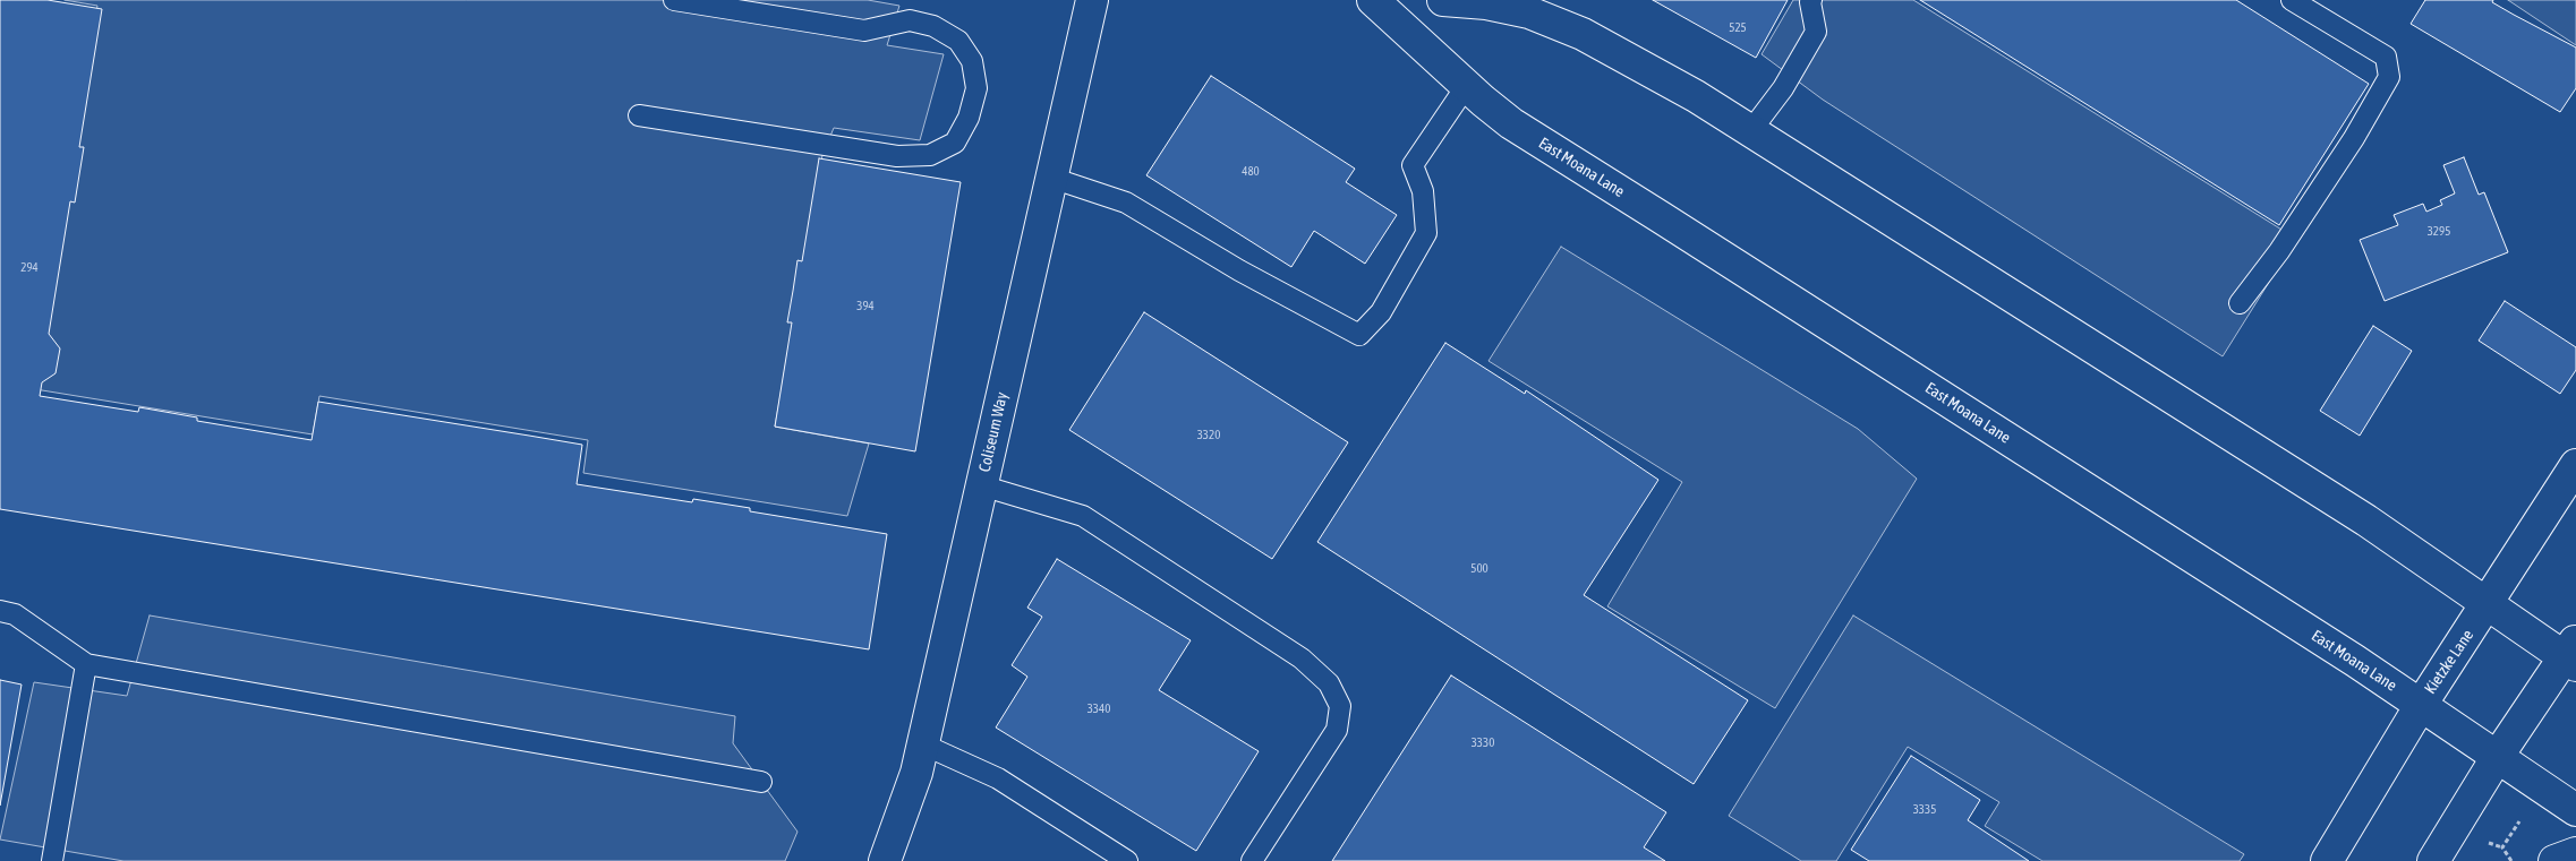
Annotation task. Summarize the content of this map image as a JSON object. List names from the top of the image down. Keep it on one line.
{"streets":{"main road":["East Moana Lane","Coliseum Way","Kietzke Lane"]},"crossings":[["East Moana Lane","Kietzke Lane"]],"house_numbers":["525","480","3295","294","394","3320","500","3340","3330","3335"]}
